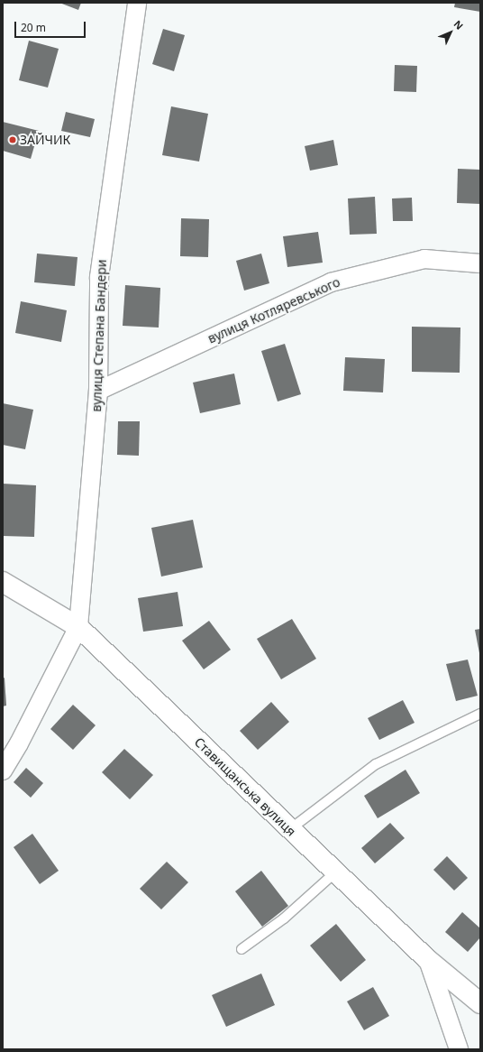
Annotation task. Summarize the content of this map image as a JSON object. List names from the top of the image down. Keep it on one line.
{"streets":{"street":["вулиця Котляревського","вулиця Степана Бандери","Ставищанська вулиця"]},"crossings":[["вулиця Котляревського","вулиця Степана Бандери"],["вулиця Степана Бандери","Ставищанська вулиця"]],"places":["ЗАЙЧИК"],"scale_bar":"20 m","north":"top right"}
